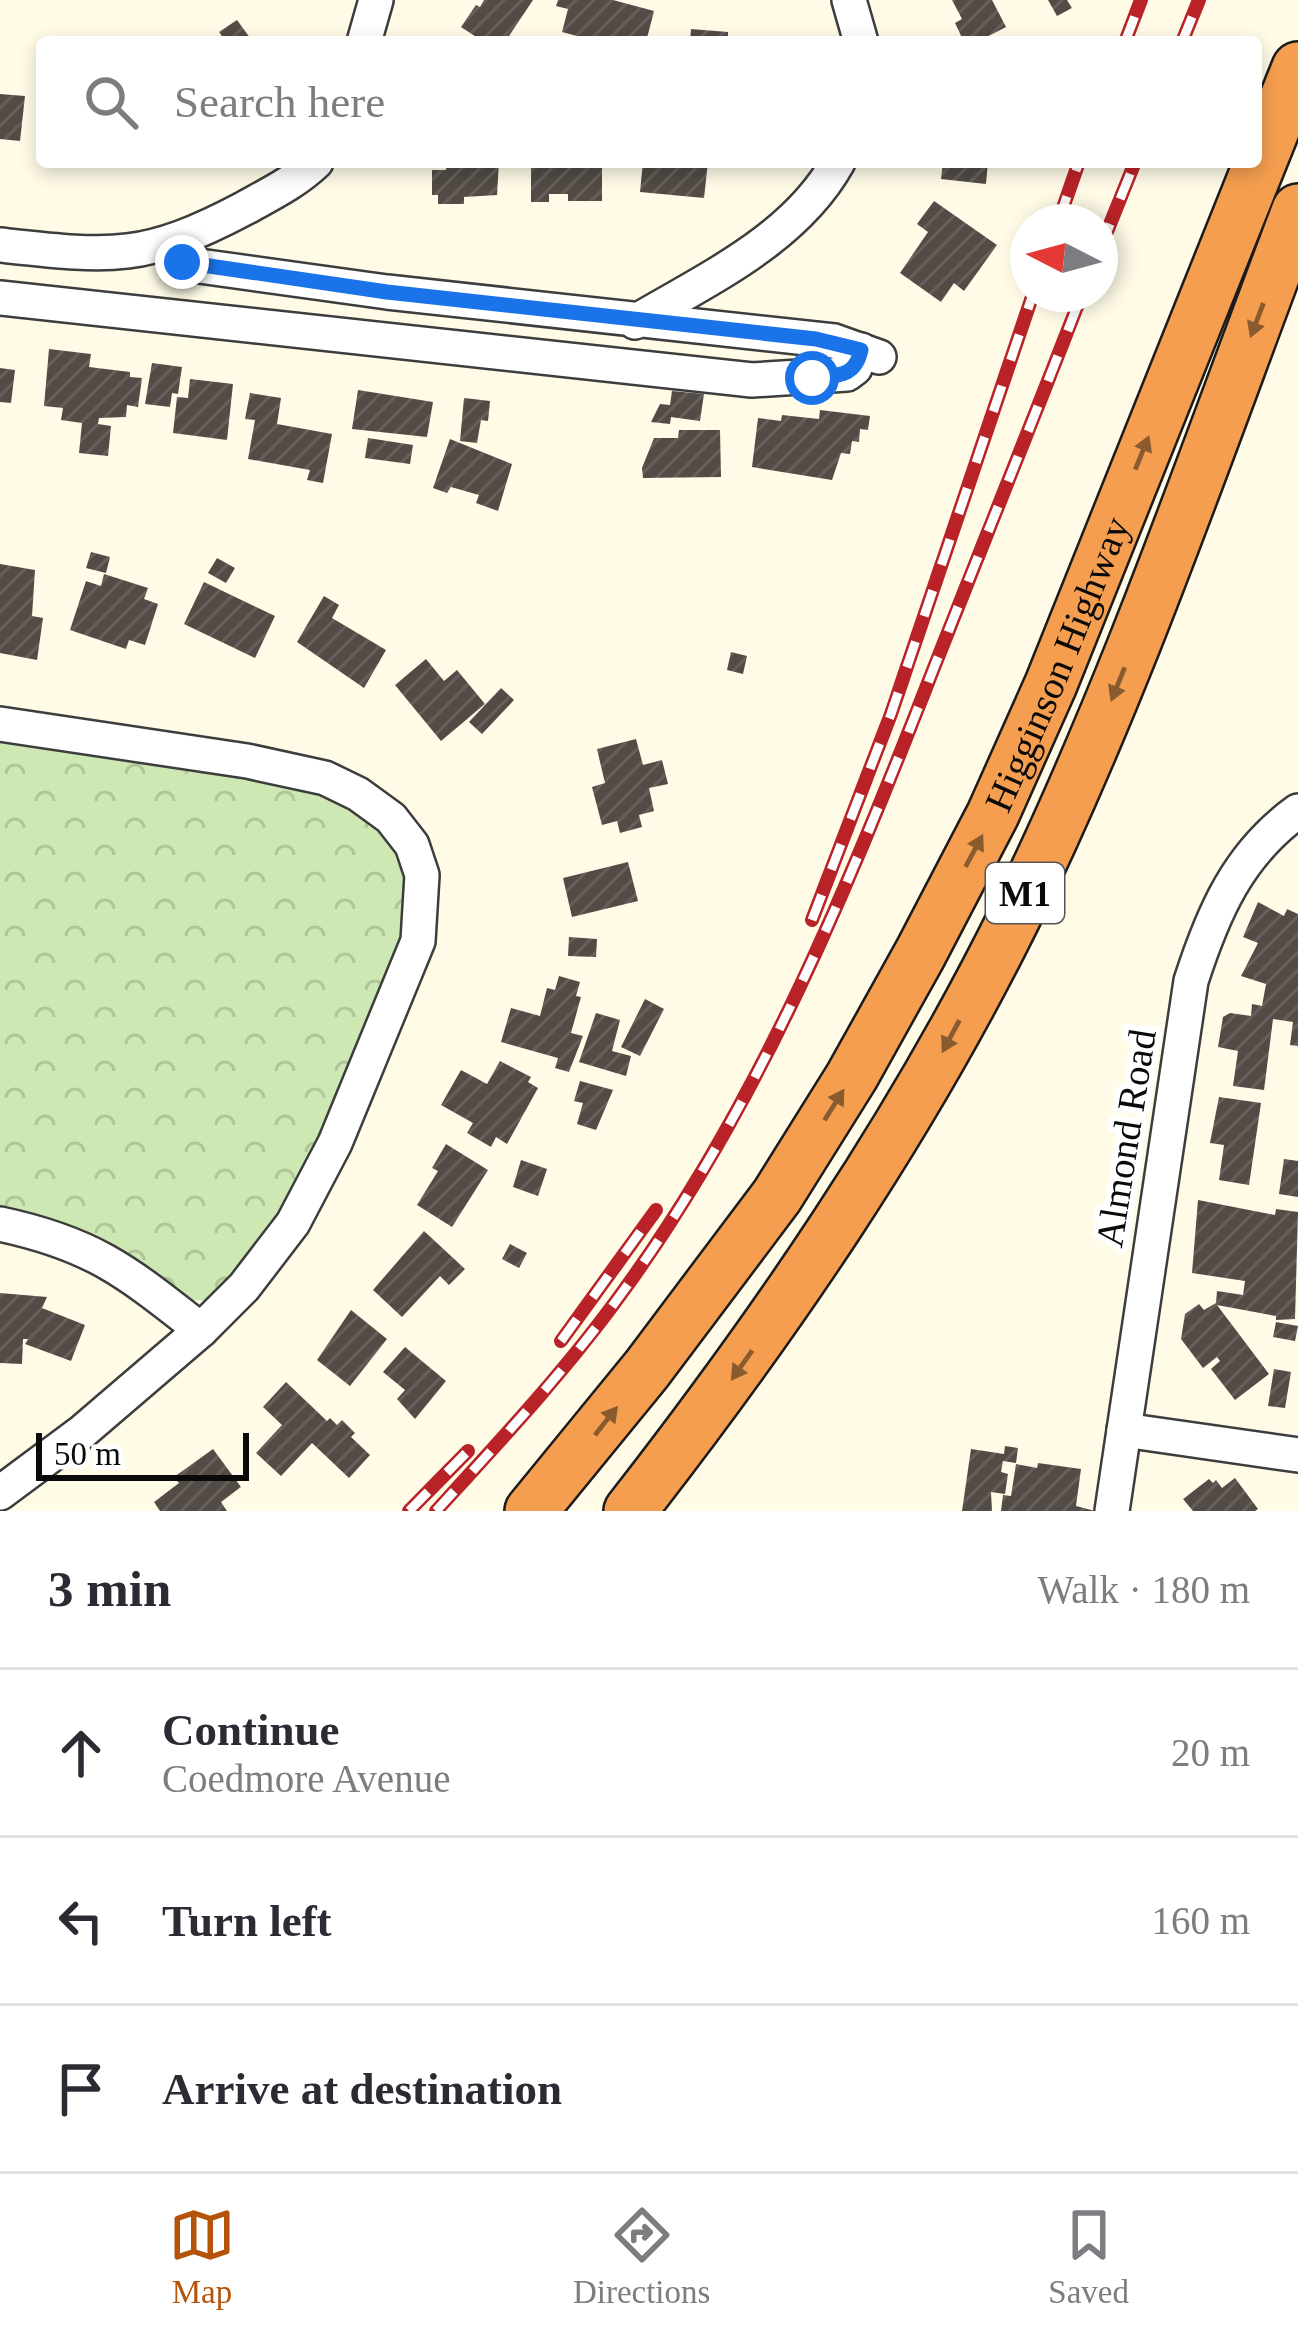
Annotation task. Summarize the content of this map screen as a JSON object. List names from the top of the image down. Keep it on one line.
{"streets":{"highway":["Higginson Highway","M1"],"street":["Almond Road"]},"scale_bar":"50 m","north":"left","page":{"search":"Search here","scale":"50 m","heading":["3 min","Walk · 180 m"],"list":[["Continue","Coedmore Avenue","20 m"],["Turn left","160 m"],"Arrive at destination"],"nav":["Map","Directions","Saved"]}}
